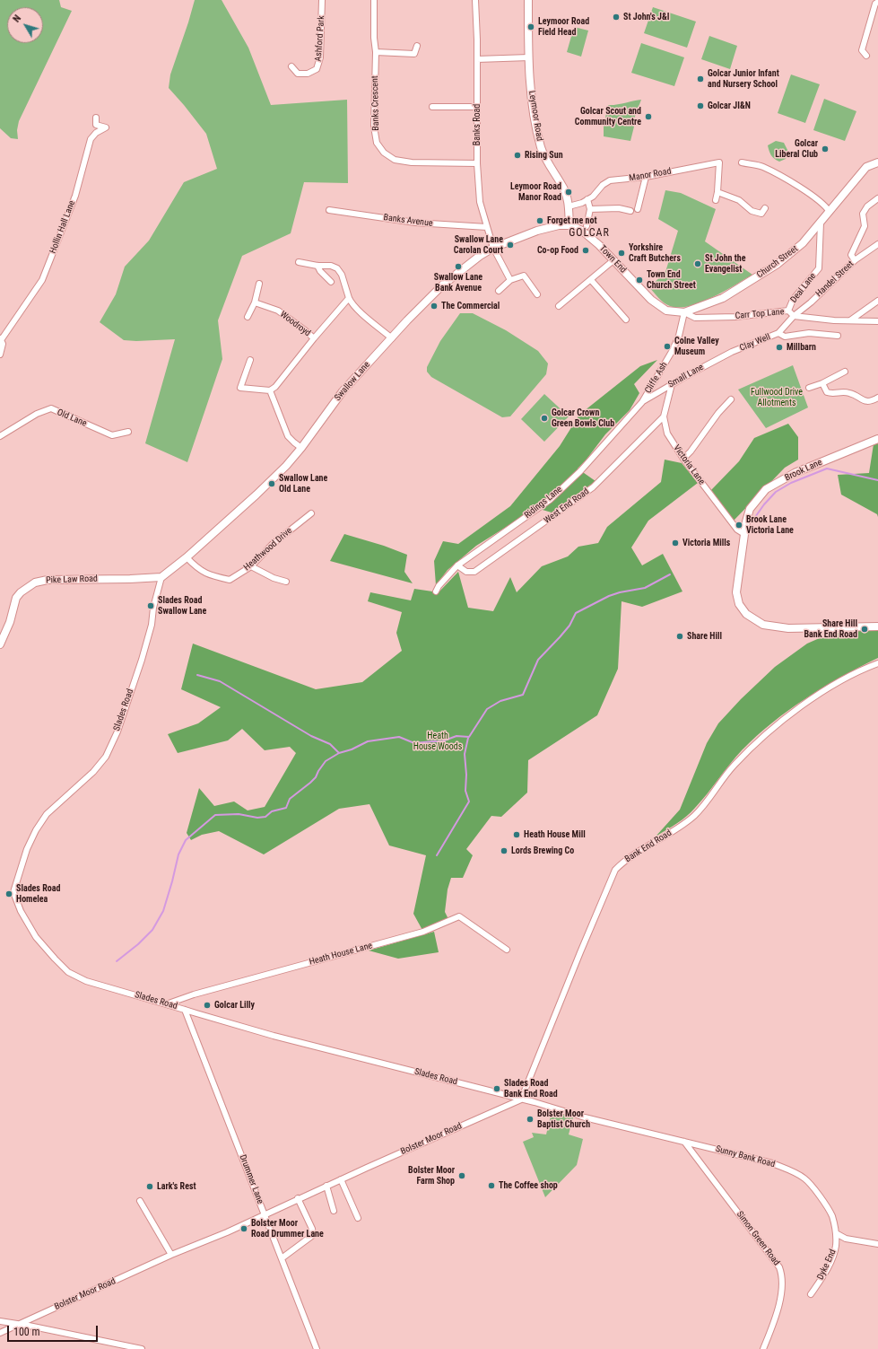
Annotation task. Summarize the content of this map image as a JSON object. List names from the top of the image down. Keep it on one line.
{"streets":{"street":["Ashford Park","Banks Crescent","Leymoor Road","Banks Road","Manor Road","Banks Avenue","Hollin Hall Lane","Town End","Church Street","Handel Street","Deal Lane","Carr Top Lane","Woodroyd","Clay Well","Small Lane","Cliffe Ash","Swallow Lane","Old Lane","Victoria Lane","Brook Lane","Ridings Lane","West End Road","Heathwood Drive","Pike Law Road","Slades Road","Bank End Road","Heath House Lane","Bolster Moor Road","Sunny Bank Road","Drummer Lane","Simon Green Road","Dyke End"]},"crossings":[["Banks Crescent","Banks Road"],["Leymoor Road","Manor Road"],["Leymoor Road","Town End"],["Leymoor Road","Swallow Lane"],["Banks Road","Banks Avenue"],["Banks Road","Swallow Lane"],["Town End","Church Street"],["Town End","Swallow Lane"],["Church Street","Deal Lane"],["Church Street","Carr Top Lane"],["Church Street","Cliffe Ash"],["Handel Street","Carr Top Lane"],["Handel Street","Clay Well"],["Deal Lane","Carr Top Lane"],["Carr Top Lane","Clay Well"],["Carr Top Lane","Cliffe Ash"],["Clay Well","Small Lane"],["Small Lane","Cliffe Ash"],["Small Lane","Victoria Lane"],["Small Lane","Ridings Lane"],["Cliffe Ash","Ridings Lane"],["Swallow Lane","Heathwood Drive"],["Swallow Lane","Pike Law Road"],["Swallow Lane","Slades Road"],["Victoria Lane","Brook Lane"],["Victoria Lane","West End Road"],["Ridings Lane","West End Road"],["Pike Law Road","Slades Road"],["Slades Road","Bank End Road"],["Slades Road","Heath House Lane"],["Slades Road","Bolster Moor Road"],["Slades Road","Sunny Bank Road"],["Slades Road","Drummer Lane"],["Slades Road","Simon Green Road"],["Bank End Road","Bolster Moor Road"],["Bolster Moor Road","Drummer Lane"],["Sunny Bank Road","Simon Green Road"],["Sunny Bank Road","Dyke End"]],"districts":["GOLCAR"],"parks":["Fullwood Drive Allotments","Heath House Woods"],"places":["St John's J&I","Leymoor Road Field Head","Golcar Junior Infant and Nursery School","Golcar JI&N","Golcar Scout and Community Centre","Golcar Liberal Club","Rising Sun","Leymoor Road Manor Road","Forget me not","Swallow Lane Carolan Court","Co-op Food","Yorkshire Craft Butchers","St John the Evangelist","Swallow Lane Bank Avenue","Town End Church Street","The Commercial","Colne Valley Museum","Millbarn","Golcar Crown Green Bowls Club","Swallow Lane Old Lane","Brook Lane Victoria Lane","Victoria Mills","Slades Road Swallow Lane","Share Hill Bank End Road","Share Hill","Heath House Mill","Lords Brewing Co","Slades Road Homelea","Golcar Lilly","Slades Road Bank End Road","Bolster Moor Baptist Church","Bolster Moor Farm Shop","The Coffee shop","Lark's Rest","Bolster Moor Road Drummer Lane"],"scale_bar":"100 m","north":"top left"}
